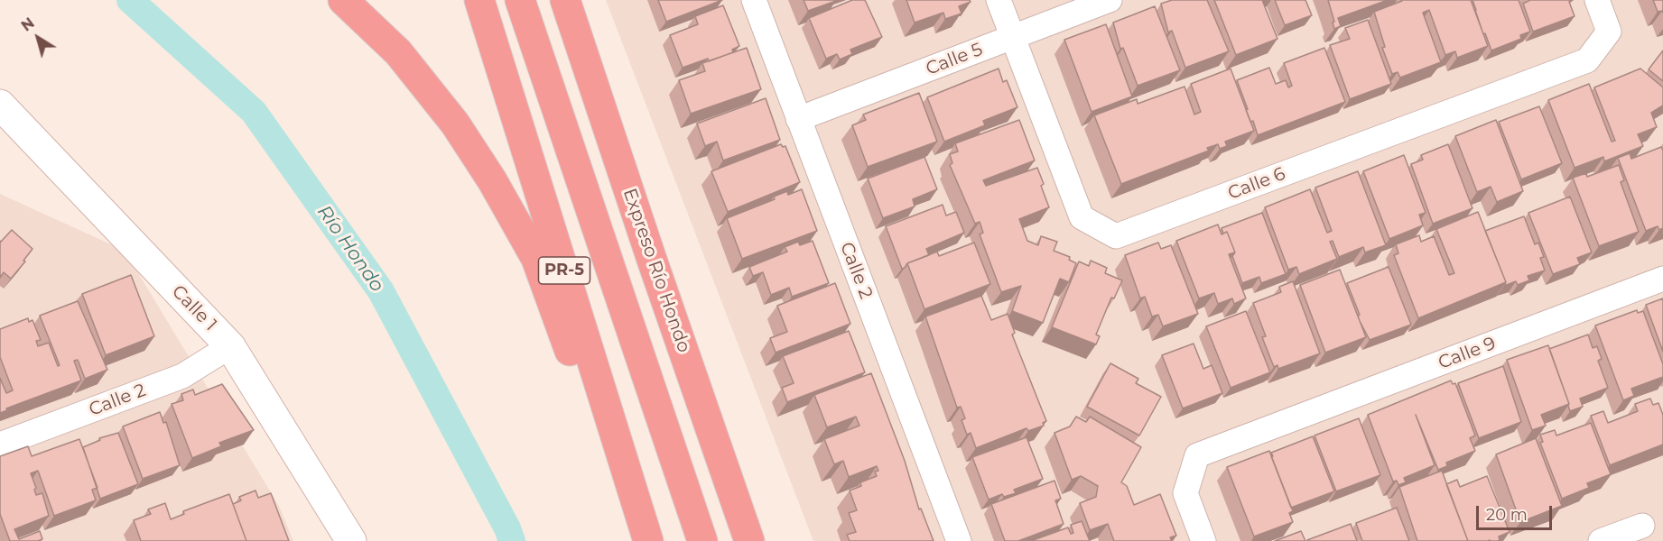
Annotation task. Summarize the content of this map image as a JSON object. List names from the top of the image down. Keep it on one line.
{"streets":{"highway":["PR-5","Expreso Río Hondo"],"street":["Calle 5","Calle 6","Calle 2","Calle 1","Calle 9"]},"crossings":[["Calle 5","Calle 6"],["Calle 5","Calle 2"],["Calle 2","Calle 1"]],"water":["Río Hondo"],"scale_bar":"20 m","north":"top left"}
